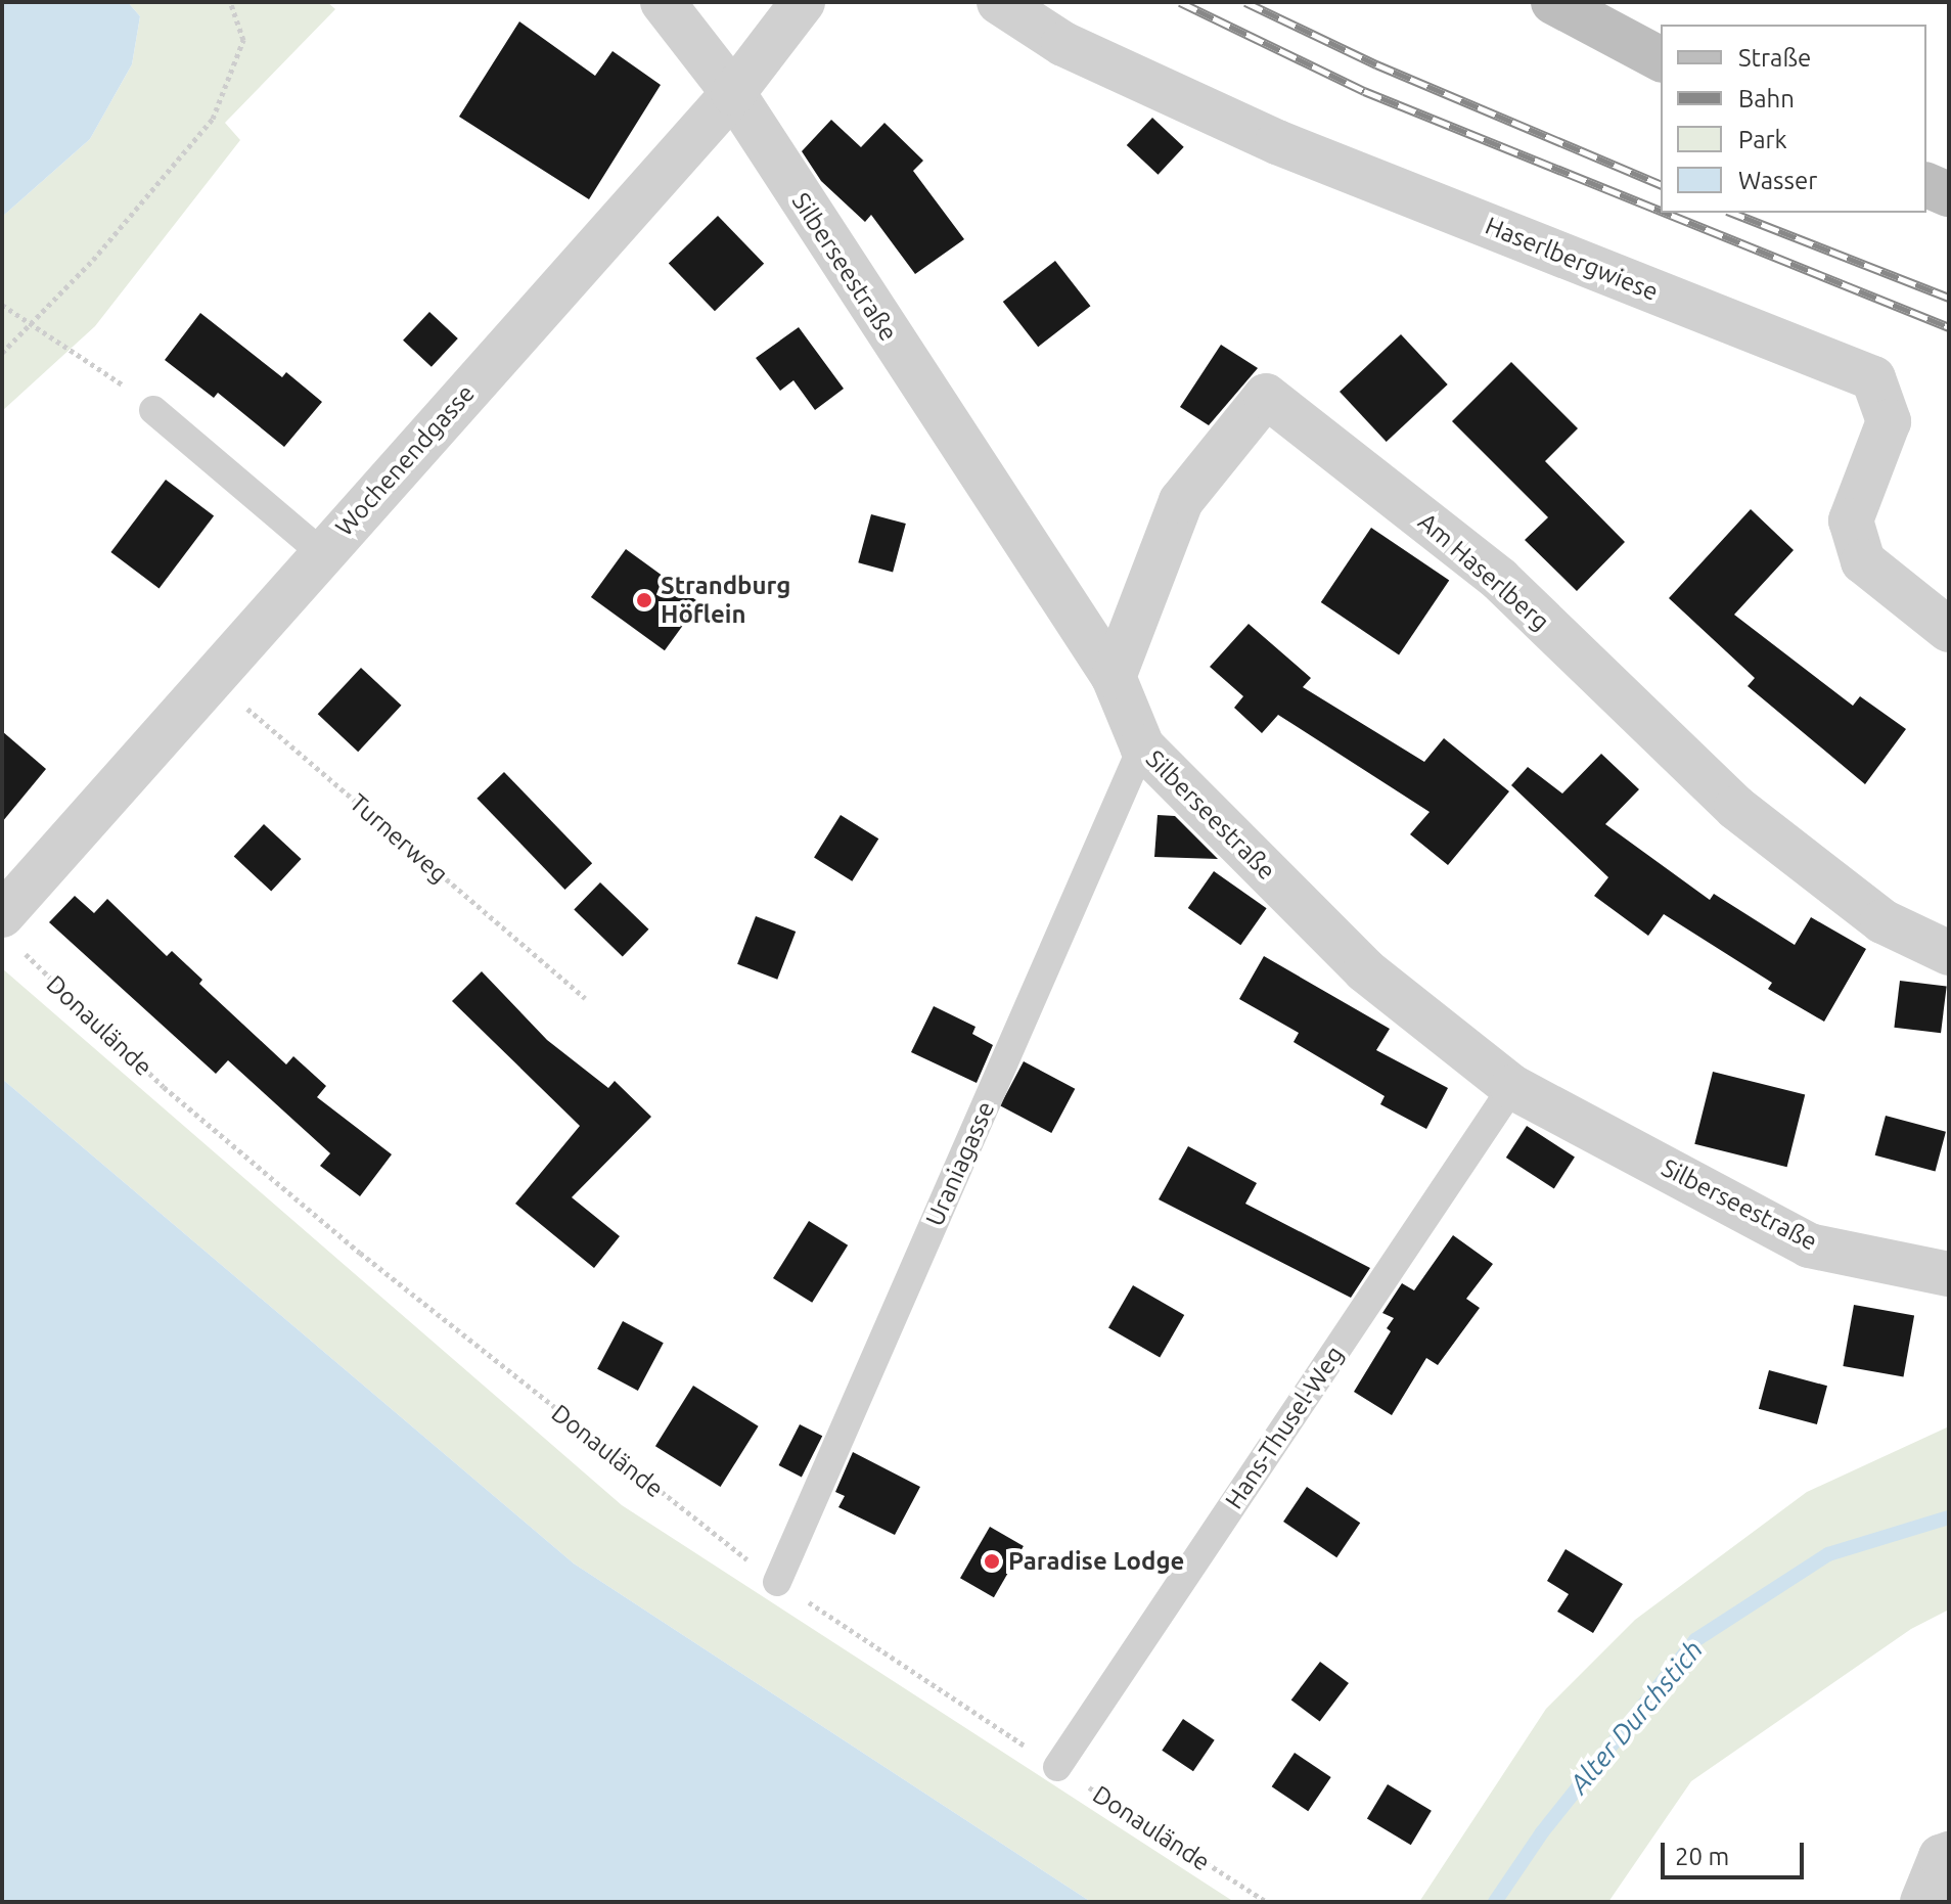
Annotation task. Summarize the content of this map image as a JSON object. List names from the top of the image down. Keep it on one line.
{"streets":{"street":["Haserlbergwiese","Silberseestraße","Wochenendgasse","Am Haserlberg"],"lane":["Uraniagasse","Hans-Thusel-Weg"],"path":["Turnerweg","Donaulände"]},"crossings":[["Silberseestraße","Wochenendgasse"],["Silberseestraße","Am Haserlberg"],["Silberseestraße","Uraniagasse"],["Silberseestraße","Hans-Thusel-Weg"],["Wochenendgasse","Turnerweg"],["Wochenendgasse","Donaulände"],["Donaulände","Uraniagasse"],["Donaulände","Hans-Thusel-Weg"]],"water":["Alter Durchstich"],"places":["Strandburg Höflein","Paradise Lodge"],"legend":["Straße","Bahn","Park","Wasser"],"scale_bar":"20 m"}
